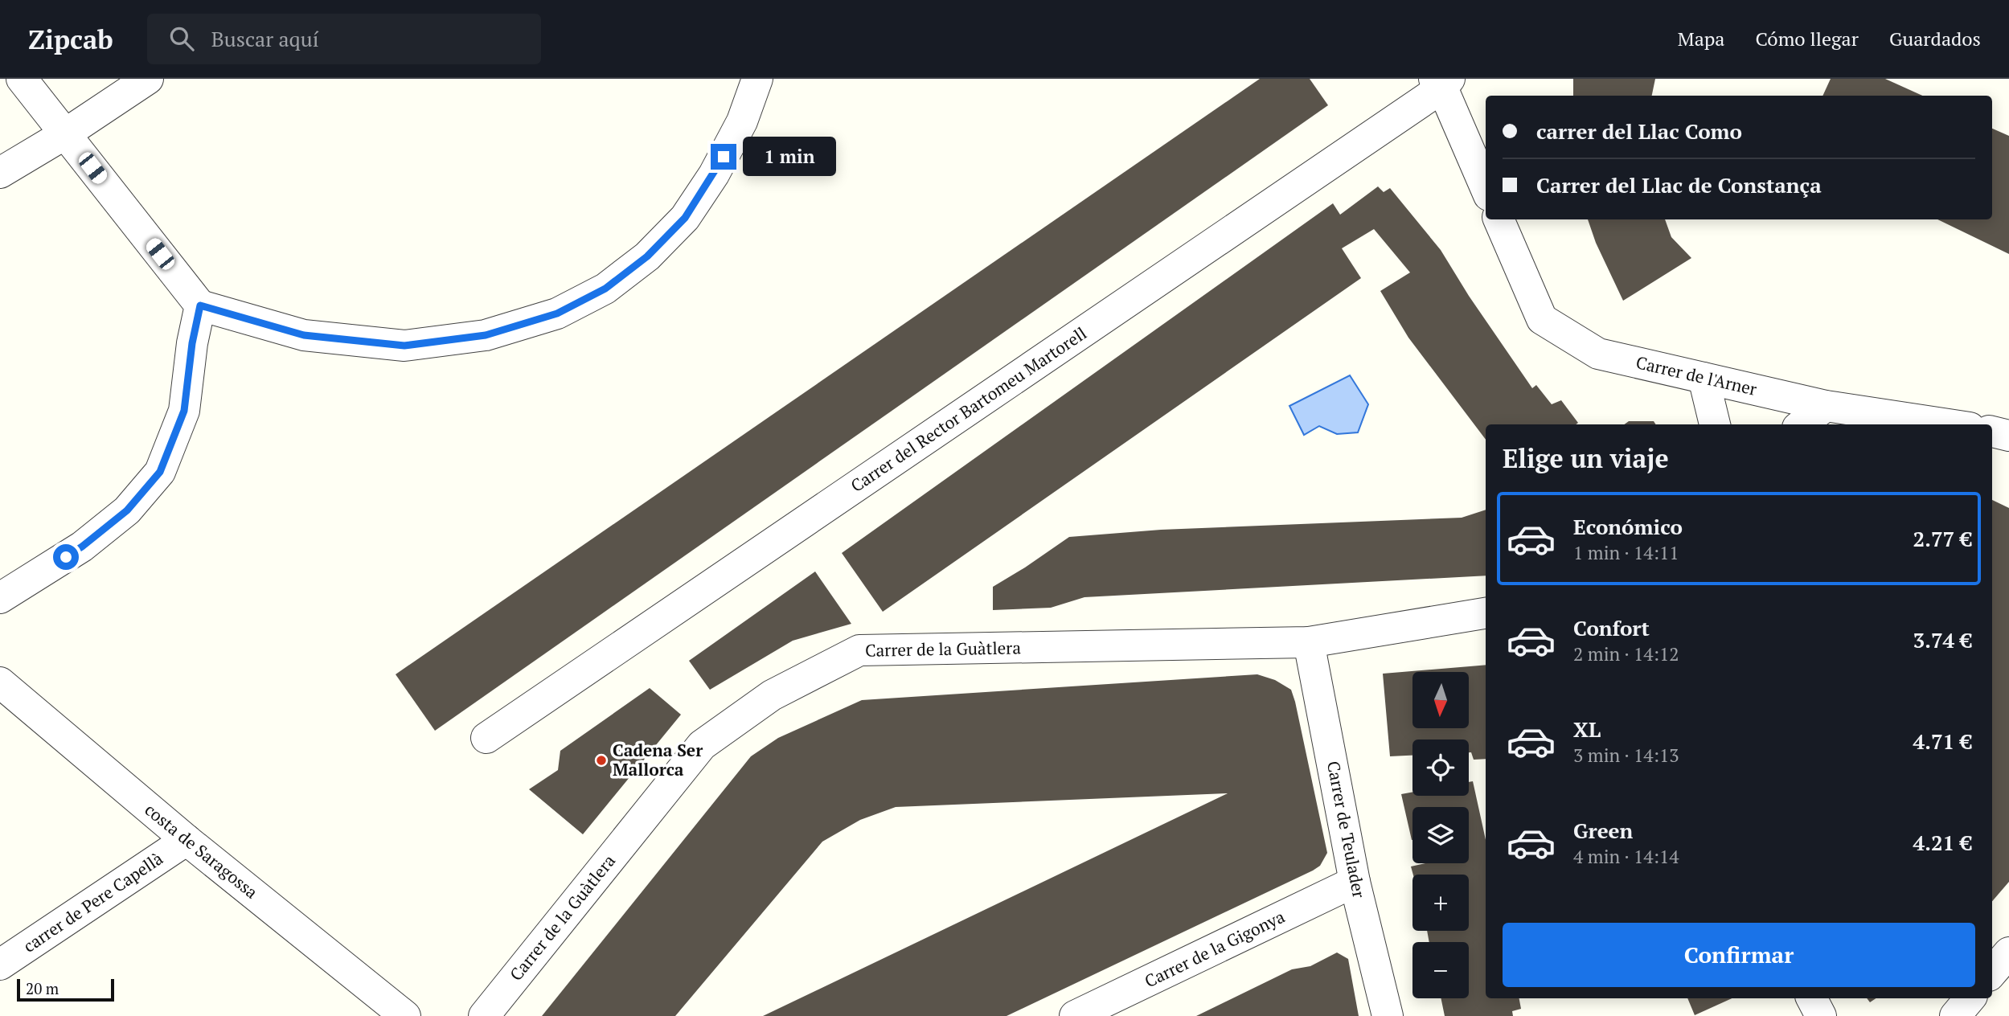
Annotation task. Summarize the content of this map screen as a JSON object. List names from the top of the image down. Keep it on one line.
{"streets":{"street":["Carrer de l'Arner","Carrer del Rector Bartomeu Martorell","Carrer de la Guàtlera","Carrer de Teulader","costa de Saragossa","carrer de Pere Capellà","Carrer de la Gigonya"]},"crossings":[["Carrer de la Guàtlera","Carrer de Teulader"],["Carrer de Teulader","Carrer de la Gigonya"],["costa de Saragossa","carrer de Pere Capellà"]],"places":["Cadena Ser Mallorca"],"scale_bar":"20 m","north":"bottom","page":{"header":"Zipcab","search":"Buscar aquí","nav":["Mapa","Cómo llegar","Guardados"],"banner":["carrer del Llac Como","Carrer del Llac de Constança"],"bubble":"1 min","heading":"Elige un viaje","list":[{"name":"Económico","note":"1 min · 14:11","value":"2.77 €"},{"name":"Confort","note":"2 min · 14:12","value":"3.74 €"},{"name":"XL","note":"3 min · 14:13","value":"4.71 €"},{"name":"Green","note":"4 min · 14:14","value":"4.21 €"}],"map_buttons":["+","−"],"buttons":"Confirmar","scale":"20 m"}}
